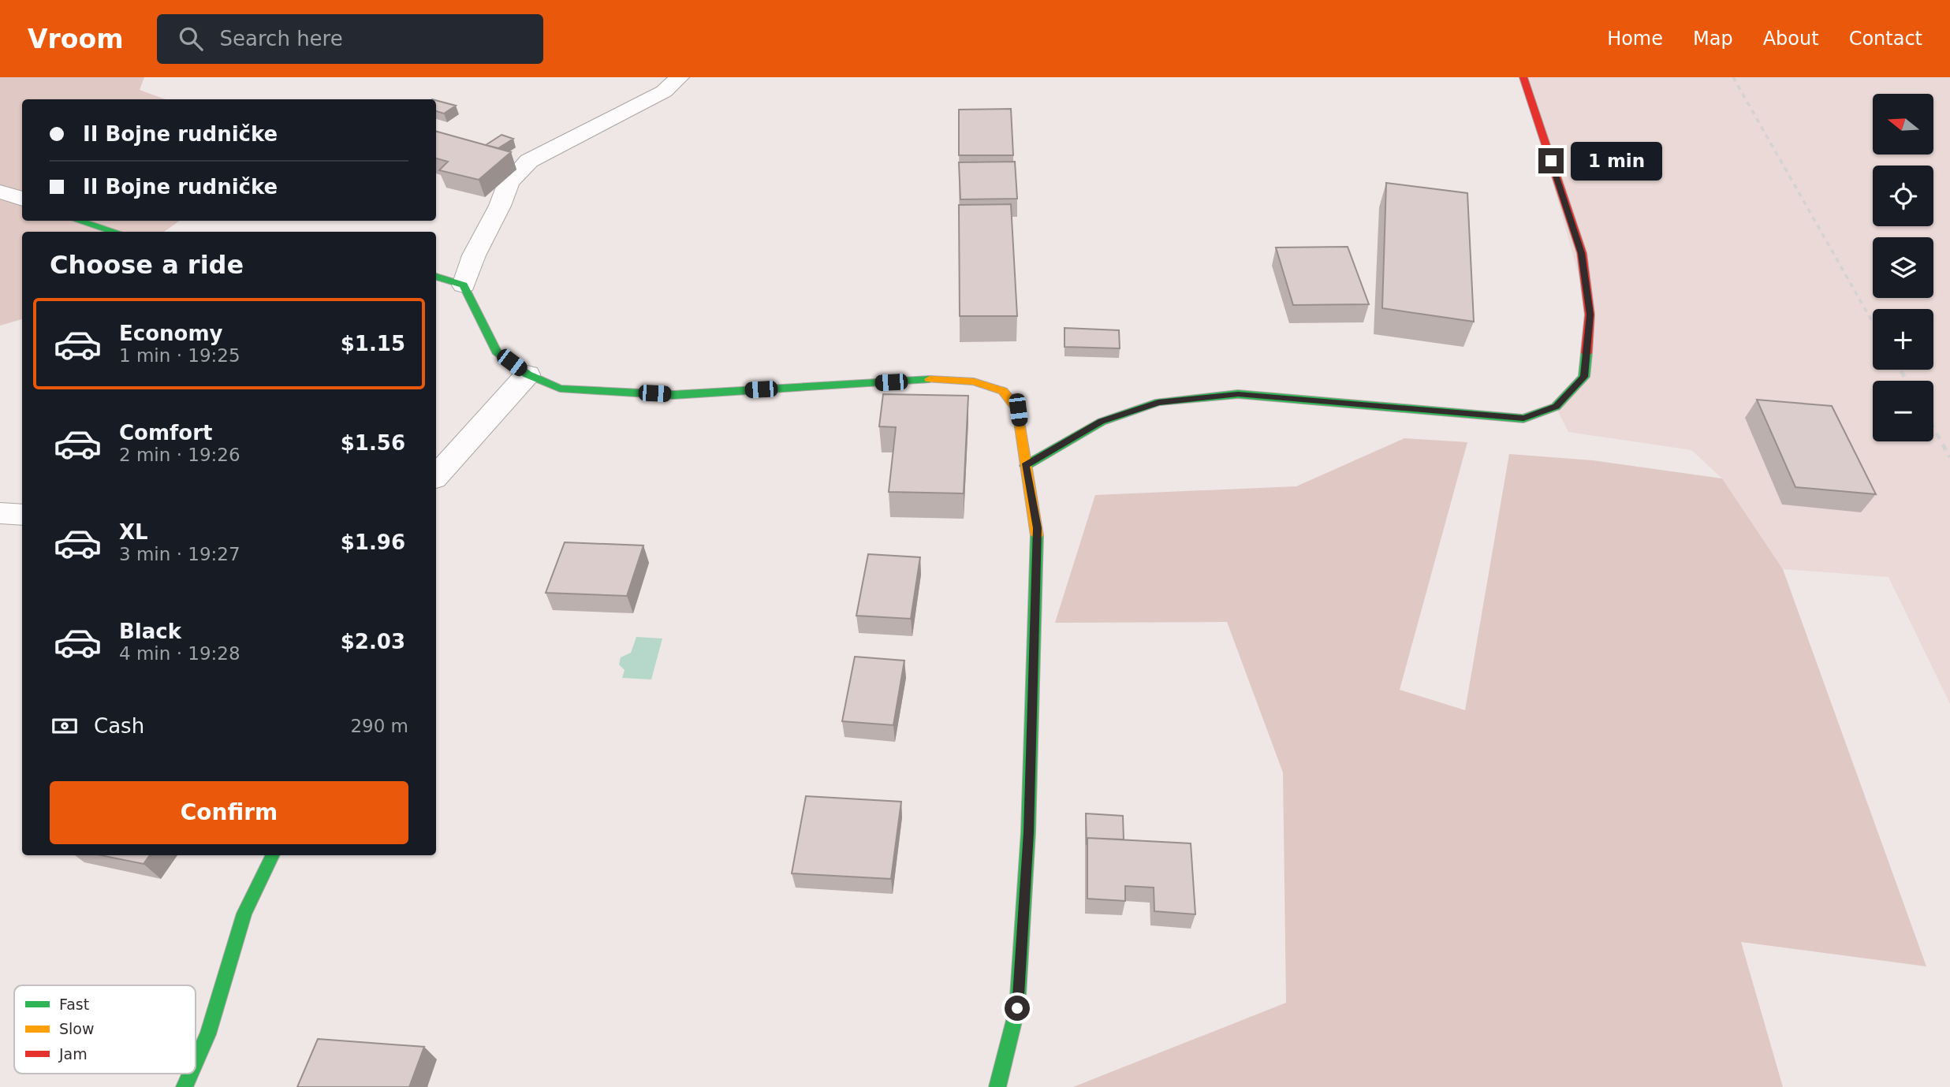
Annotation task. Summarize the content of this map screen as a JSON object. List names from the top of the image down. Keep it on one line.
{"legend":["Fast","Slow","Jam"],"north":"left","page":{"header":"Vroom","search":"Search here","nav":["Home","Map","About","Contact"],"map_buttons":["+","−"],"banner":["II Bojne rudničke","II Bojne rudničke"],"bubble":"1 min","heading":"Choose a ride","list":[{"name":"Economy","note":"1 min · 19:25","value":"$1.15"},{"name":"Comfort","note":"2 min · 19:26","value":"$1.56"},{"name":"XL","note":"3 min · 19:27","value":"$1.96"},{"name":"Black","note":"4 min · 19:28","value":"$2.03"}],"pay":["Cash","290 m"],"buttons":"Confirm"}}
